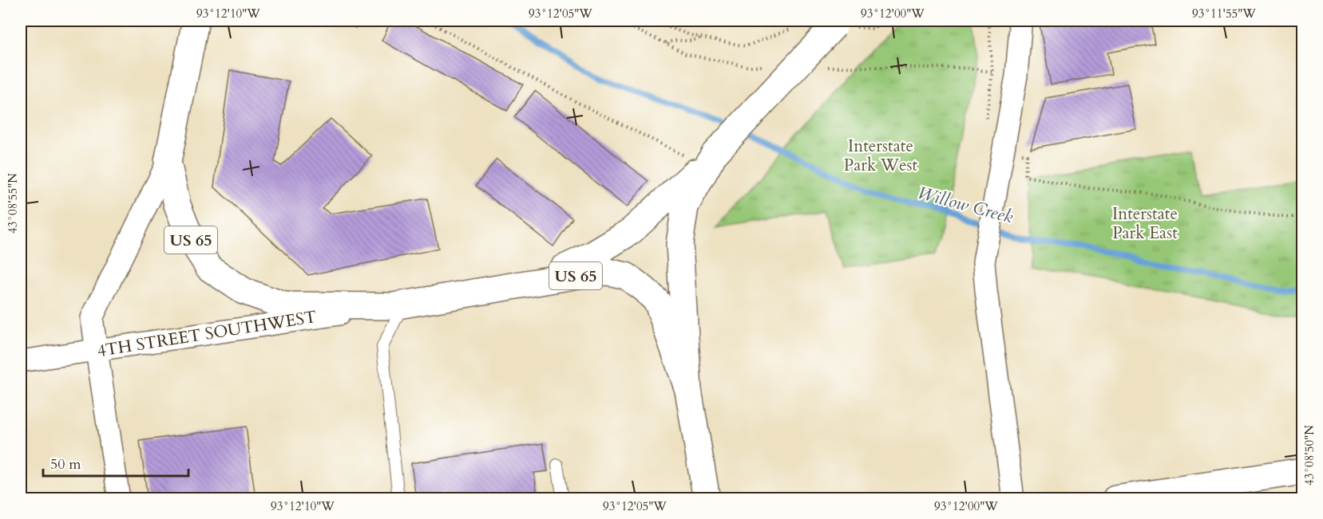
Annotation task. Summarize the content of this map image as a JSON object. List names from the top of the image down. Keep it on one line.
{"streets":{"main road":["US 65"],"street":["4TH STREET SOUTHWEST"]},"crossings":[["US 65","4TH STREET SOUTHWEST"]],"water":["Willow Creek"],"parks":["Interstate Park West","Interstate Park East"],"scale_bar":"50 m","coordinates":["93°12'10\"W","93°12'05\"W","93°12'00\"W","93°11'55\"W","43°08'55\"N","43°08'50\"N"]}
